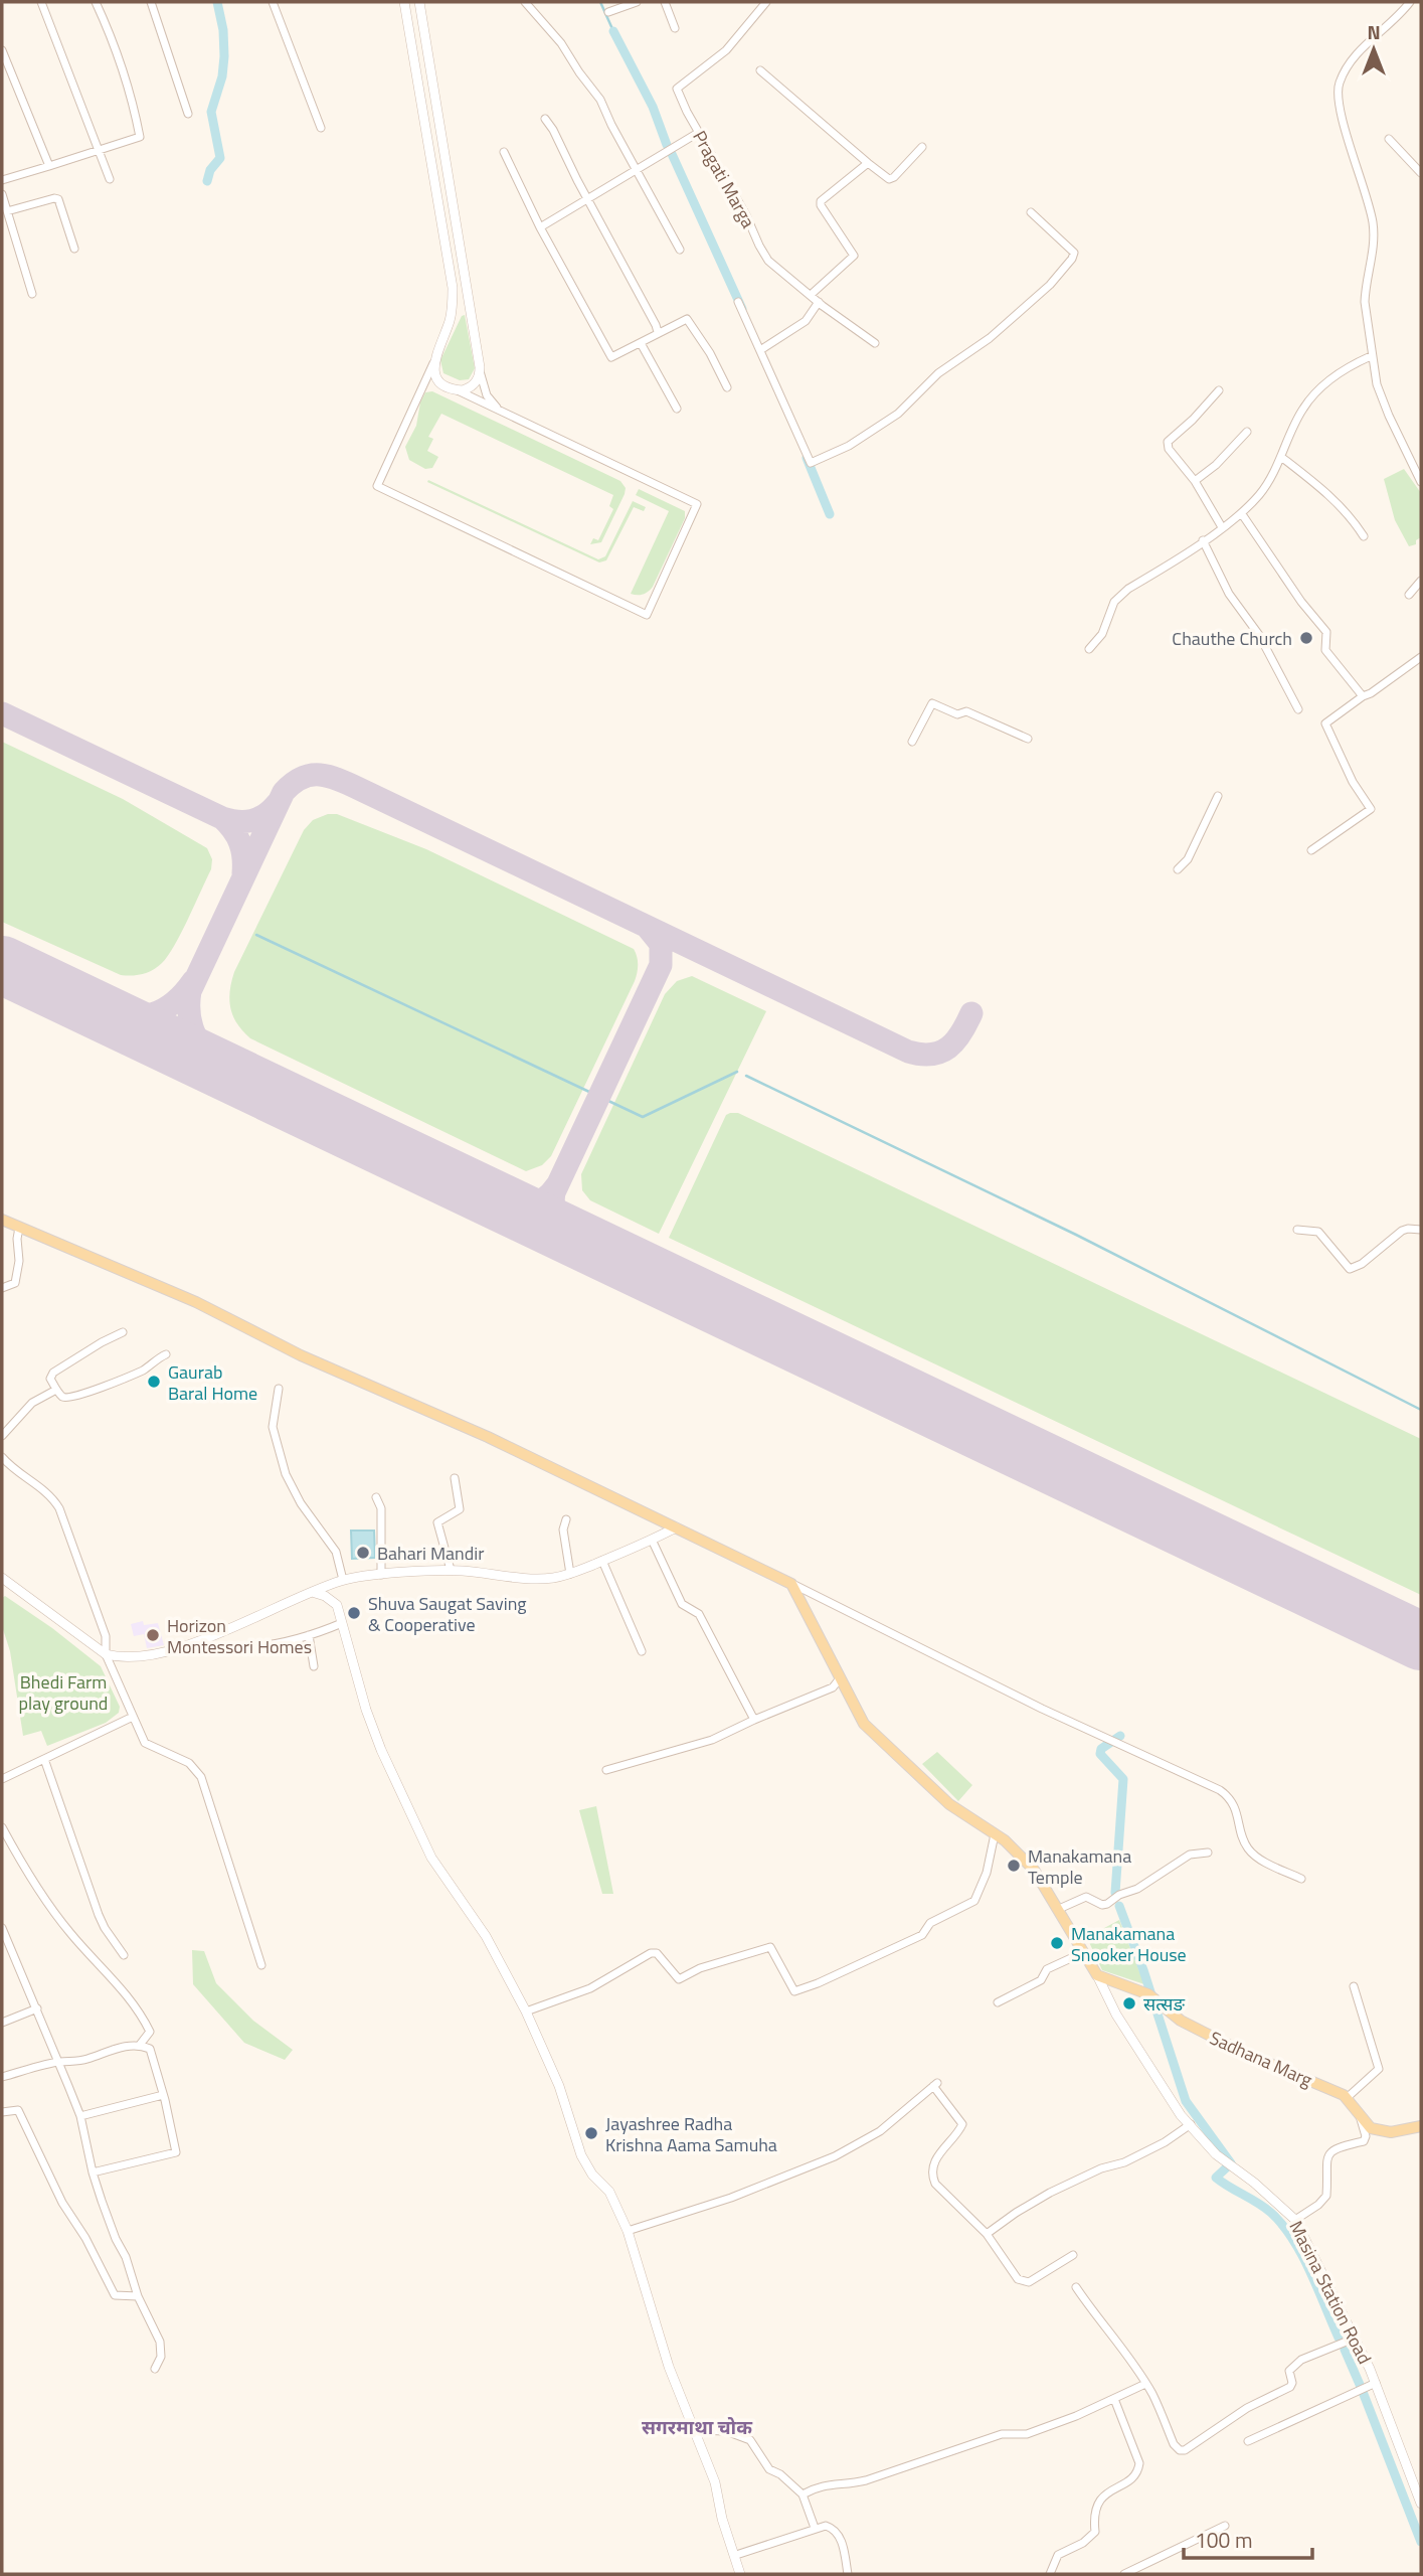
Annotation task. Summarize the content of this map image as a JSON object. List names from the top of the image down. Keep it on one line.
{"streets":{"main road":["Sadhana Marg"],"street":["Pragati Marga","Masina Station Road"]},"crossings":[["Sadhana Marg","Masina Station Road"]],"districts":["सगरमाथा चोक"],"parks":["Bhedi Farm play ground"],"places":["Chauthe Church","Gaurab Baral Home","Bahari Mandir","Shuva Saugat Saving & Cooperative","Horizon Montessori Homes","Manakamana Temple","Manakamana Snooker House","सत्सङ","Jayashree Radha Krishna Aama Samuha"],"scale_bar":"100 m","north":"top"}
